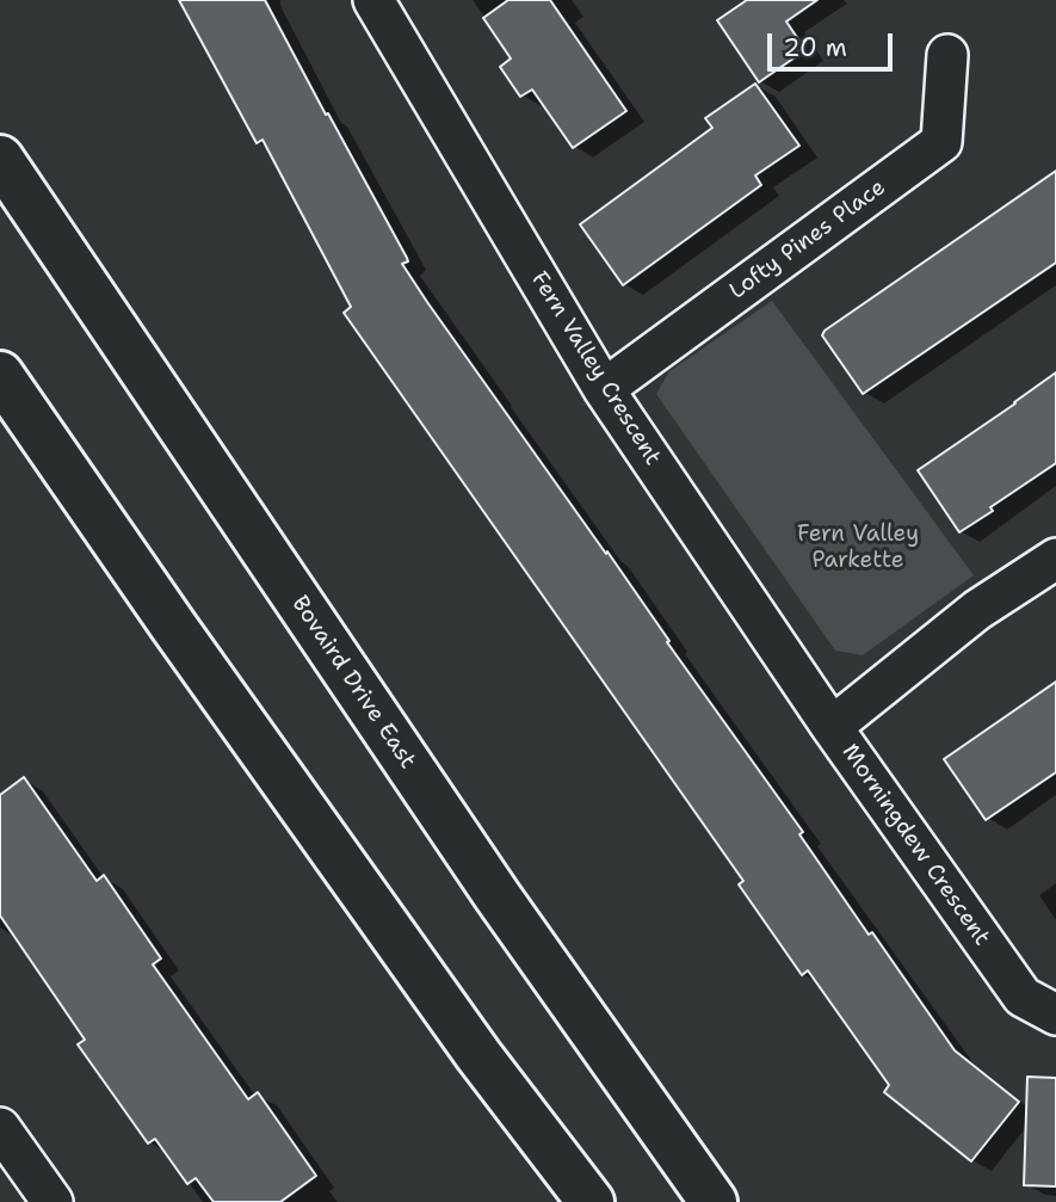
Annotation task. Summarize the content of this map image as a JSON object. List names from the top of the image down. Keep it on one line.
{"streets":{"main road":["Bovaird Drive East"],"street":["Lofty Pines Place","Fern Valley Crescent","Morningdew Crescent"]},"crossings":[["Lofty Pines Place","Fern Valley Crescent"],["Fern Valley Crescent","Morningdew Crescent"]],"parks":["Fern Valley Parkette"],"scale_bar":"20 m"}
